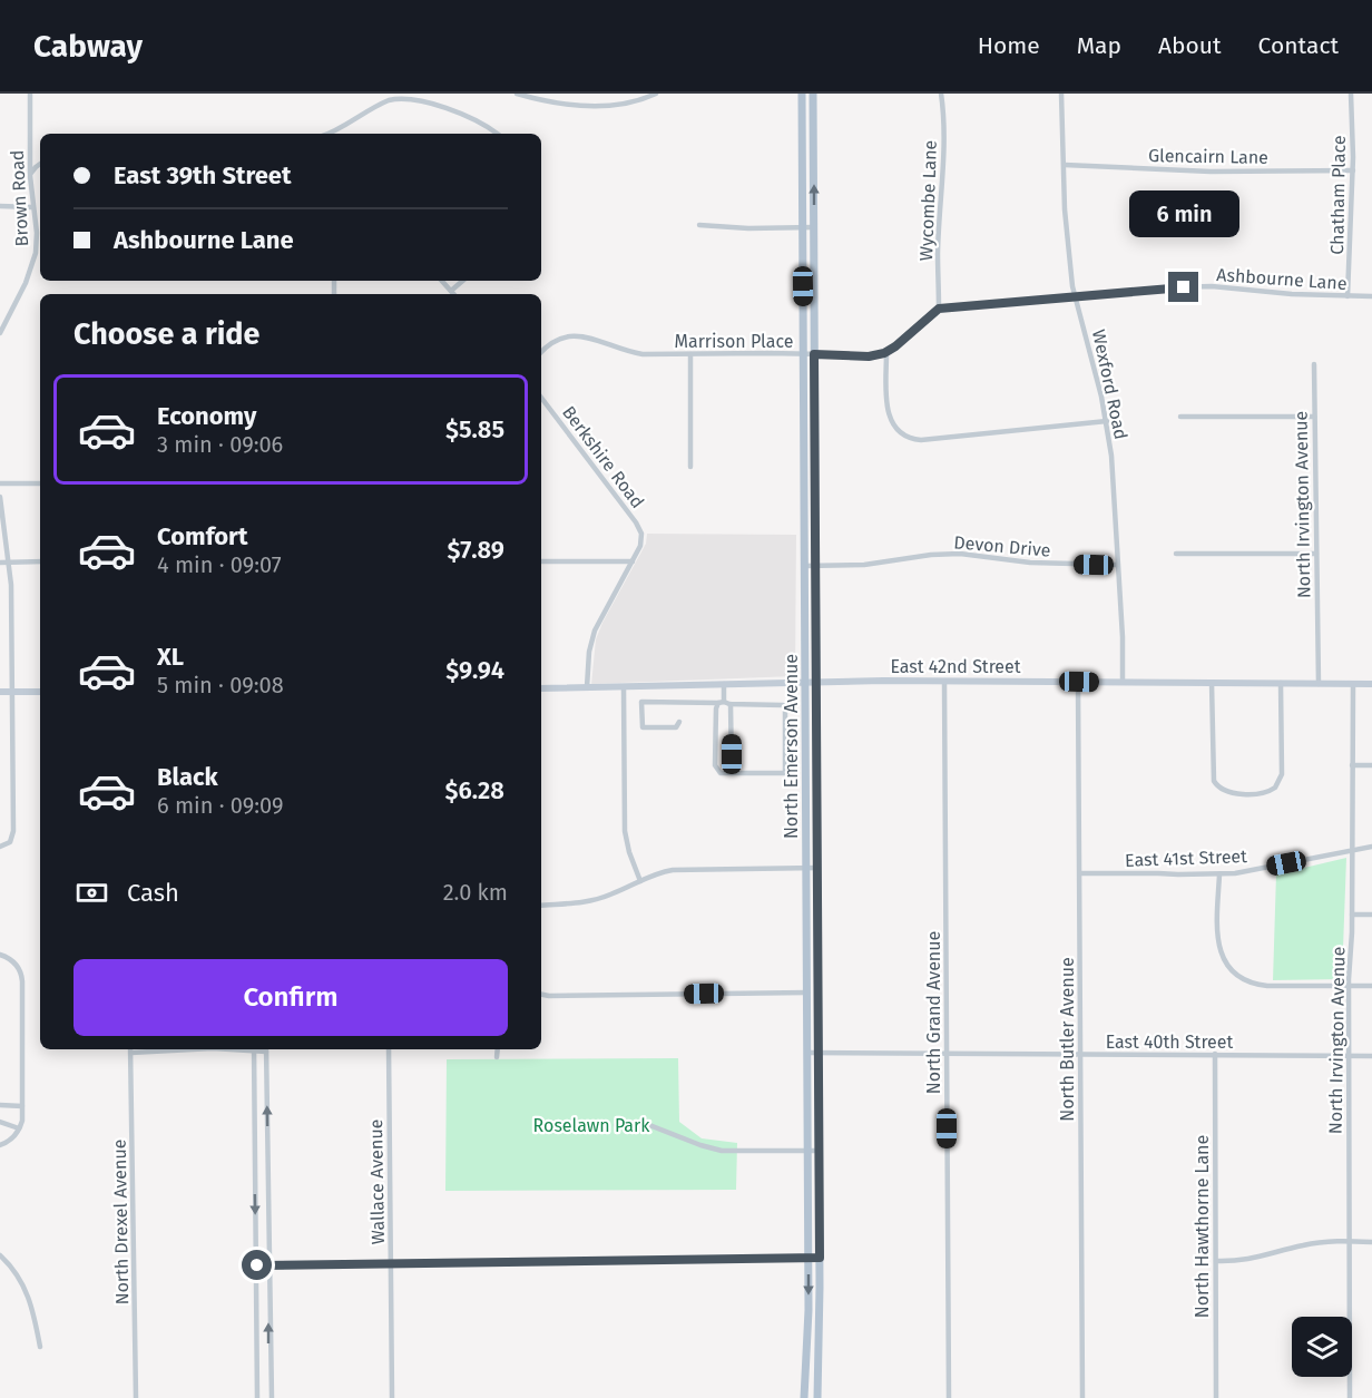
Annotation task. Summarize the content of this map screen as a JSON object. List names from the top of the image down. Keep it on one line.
{"streets":{"main road":["North Emerson Avenue"],"street":["Glencairn Lane","Chatham Place","Brown Road","Wycombe Lane","Ashbourne Lane","Marrison Place","Wexford Road","Berkshire Road","North Irvington Avenue","Devon Drive","East 42nd Street","East 41st Street","North Grand Avenue","North Butler Avenue","East 40th Street","Wallace Avenue","North Drexel Avenue","North Hawthorne Lane"]},"crossings":[["Glencairn Lane","Chatham Place"],["Glencairn Lane","Wexford Road"],["Chatham Place","Ashbourne Lane"],["Wycombe Lane","Ashbourne Lane"],["Ashbourne Lane","Wexford Road"],["Marrison Place","North Emerson Avenue"],["Wexford Road","Devon Drive"],["Wexford Road","East 42nd Street"],["Berkshire Road","East 42nd Street"],["North Irvington Avenue","East 42nd Street"],["North Irvington Avenue","East 41st Street"],["North Irvington Avenue","East 40th Street"],["Devon Drive","North Emerson Avenue"],["East 42nd Street","North Emerson Avenue"],["East 42nd Street","North Grand Avenue"],["East 42nd Street","North Butler Avenue"],["North Emerson Avenue","East 40th Street"],["East 41st Street","North Butler Avenue"],["North Grand Avenue","East 40th Street"],["North Butler Avenue","East 40th Street"],["East 40th Street","North Hawthorne Lane"]],"parks":["Roselawn Park"],"page":{"header":"Cabway","nav":["Home","Map","About","Contact"],"banner":["East 39th Street","Ashbourne Lane"],"bubble":"6 min","heading":"Choose a ride","list":[{"name":"Economy","note":"3 min · 09:06","value":"$5.85"},{"name":"Comfort","note":"4 min · 09:07","value":"$7.89"},{"name":"XL","note":"5 min · 09:08","value":"$9.94"},{"name":"Black","note":"6 min · 09:09","value":"$6.28"}],"pay":["Cash","2.0 km"],"buttons":"Confirm"}}
